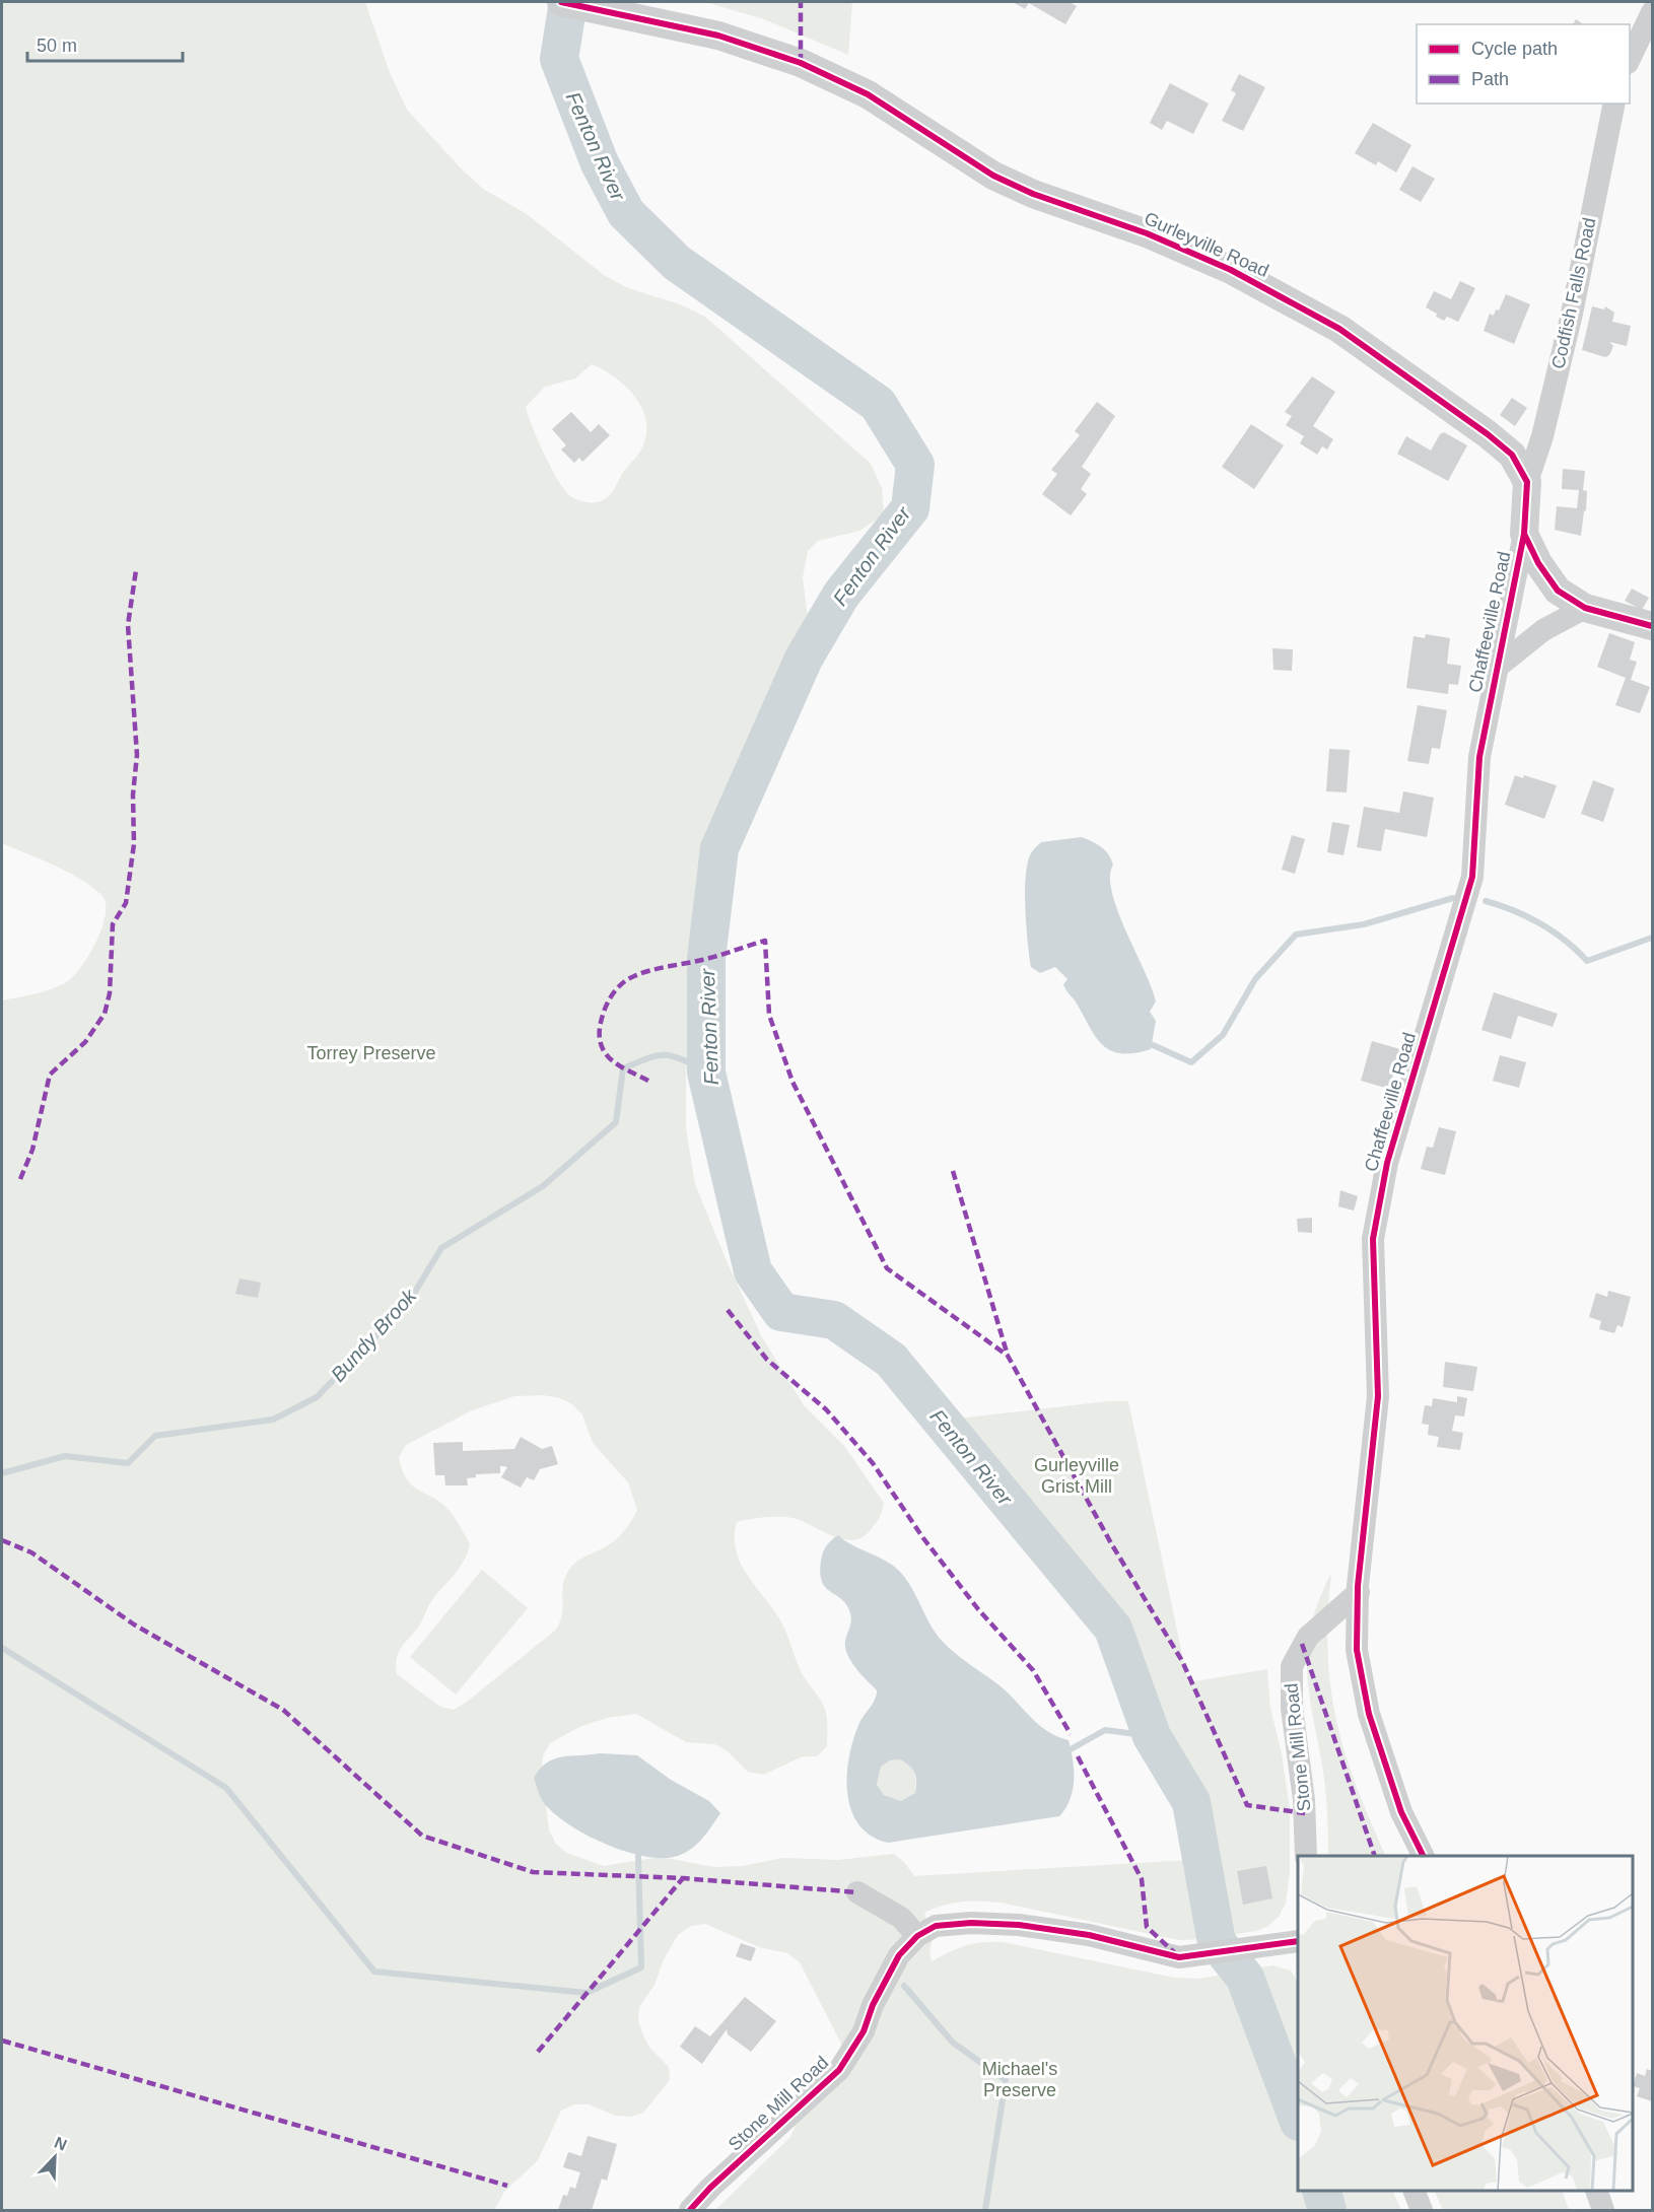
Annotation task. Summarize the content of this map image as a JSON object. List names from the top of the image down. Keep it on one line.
{"streets":{"street":["Gurleyville Road","Codfish Falls Road","Chaffeeville Road","Stone Mill Road"]},"crossings":[["Gurleyville Road","Codfish Falls Road"],["Chaffeeville Road","Stone Mill Road"]],"water":["Fenton River","Bundy Brook"],"parks":["Torrey Preserve","Gurleyville Grist Mill","Michael's Preserve"],"legend":["Cycle path","Path"],"scale_bar":"50 m","north":"top right"}
